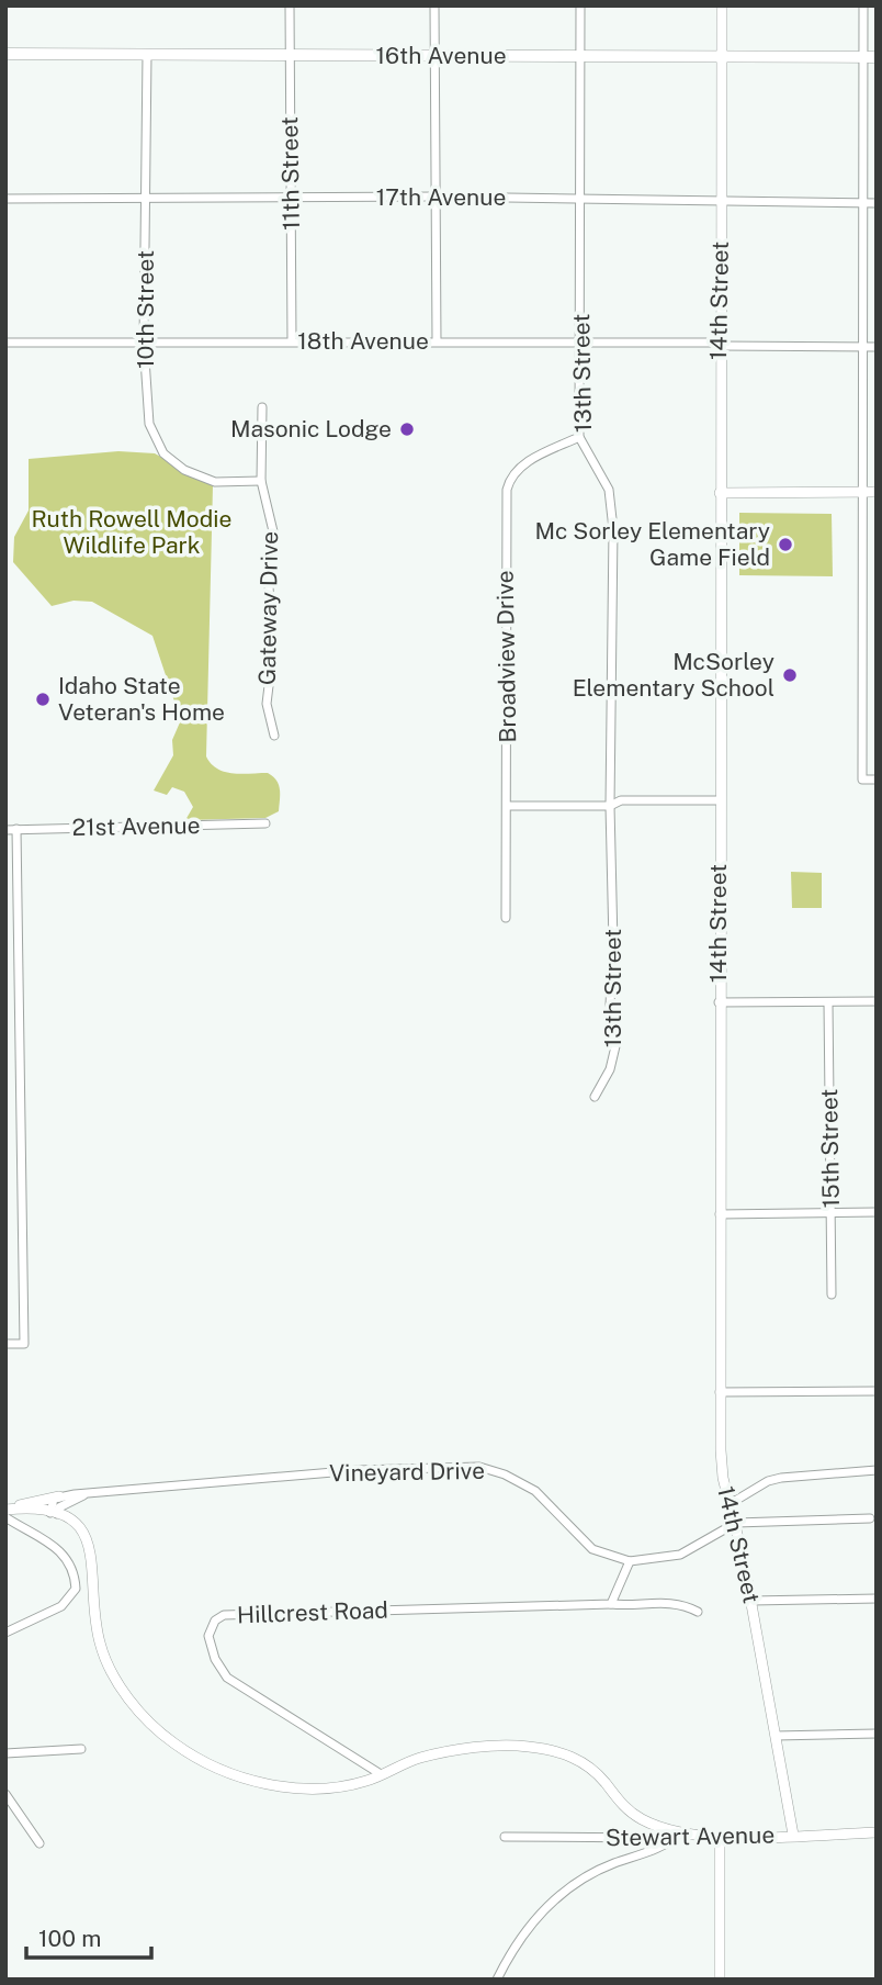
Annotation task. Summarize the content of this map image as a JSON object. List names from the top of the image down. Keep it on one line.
{"streets":{"main road":["16th Avenue"],"street":["11th Street","17th Avenue","14th Street","10th Street","18th Avenue","13th Street","Gateway Drive","Broadview Drive","21st Avenue","15th Street","Vineyard Drive","Hillcrest Road","Stewart Avenue"]},"crossings":[["16th Avenue","11th Street"],["16th Avenue","14th Street"],["16th Avenue","10th Street"],["16th Avenue","13th Street"],["11th Street","17th Avenue"],["11th Street","18th Avenue"],["17th Avenue","14th Street"],["17th Avenue","10th Street"],["17th Avenue","13th Street"],["14th Street","18th Avenue"],["14th Street","Vineyard Drive"],["14th Street","Stewart Avenue"],["10th Street","18th Avenue"],["10th Street","Gateway Drive"],["18th Avenue","13th Street"],["13th Street","Broadview Drive"]],"parks":["Ruth Rowell Modie Wildlife Park"],"places":["Masonic Lodge","Mc Sorley Elementary Game Field","McSorley Elementary School","Idaho State Veteran's Home"],"scale_bar":"100 m"}
